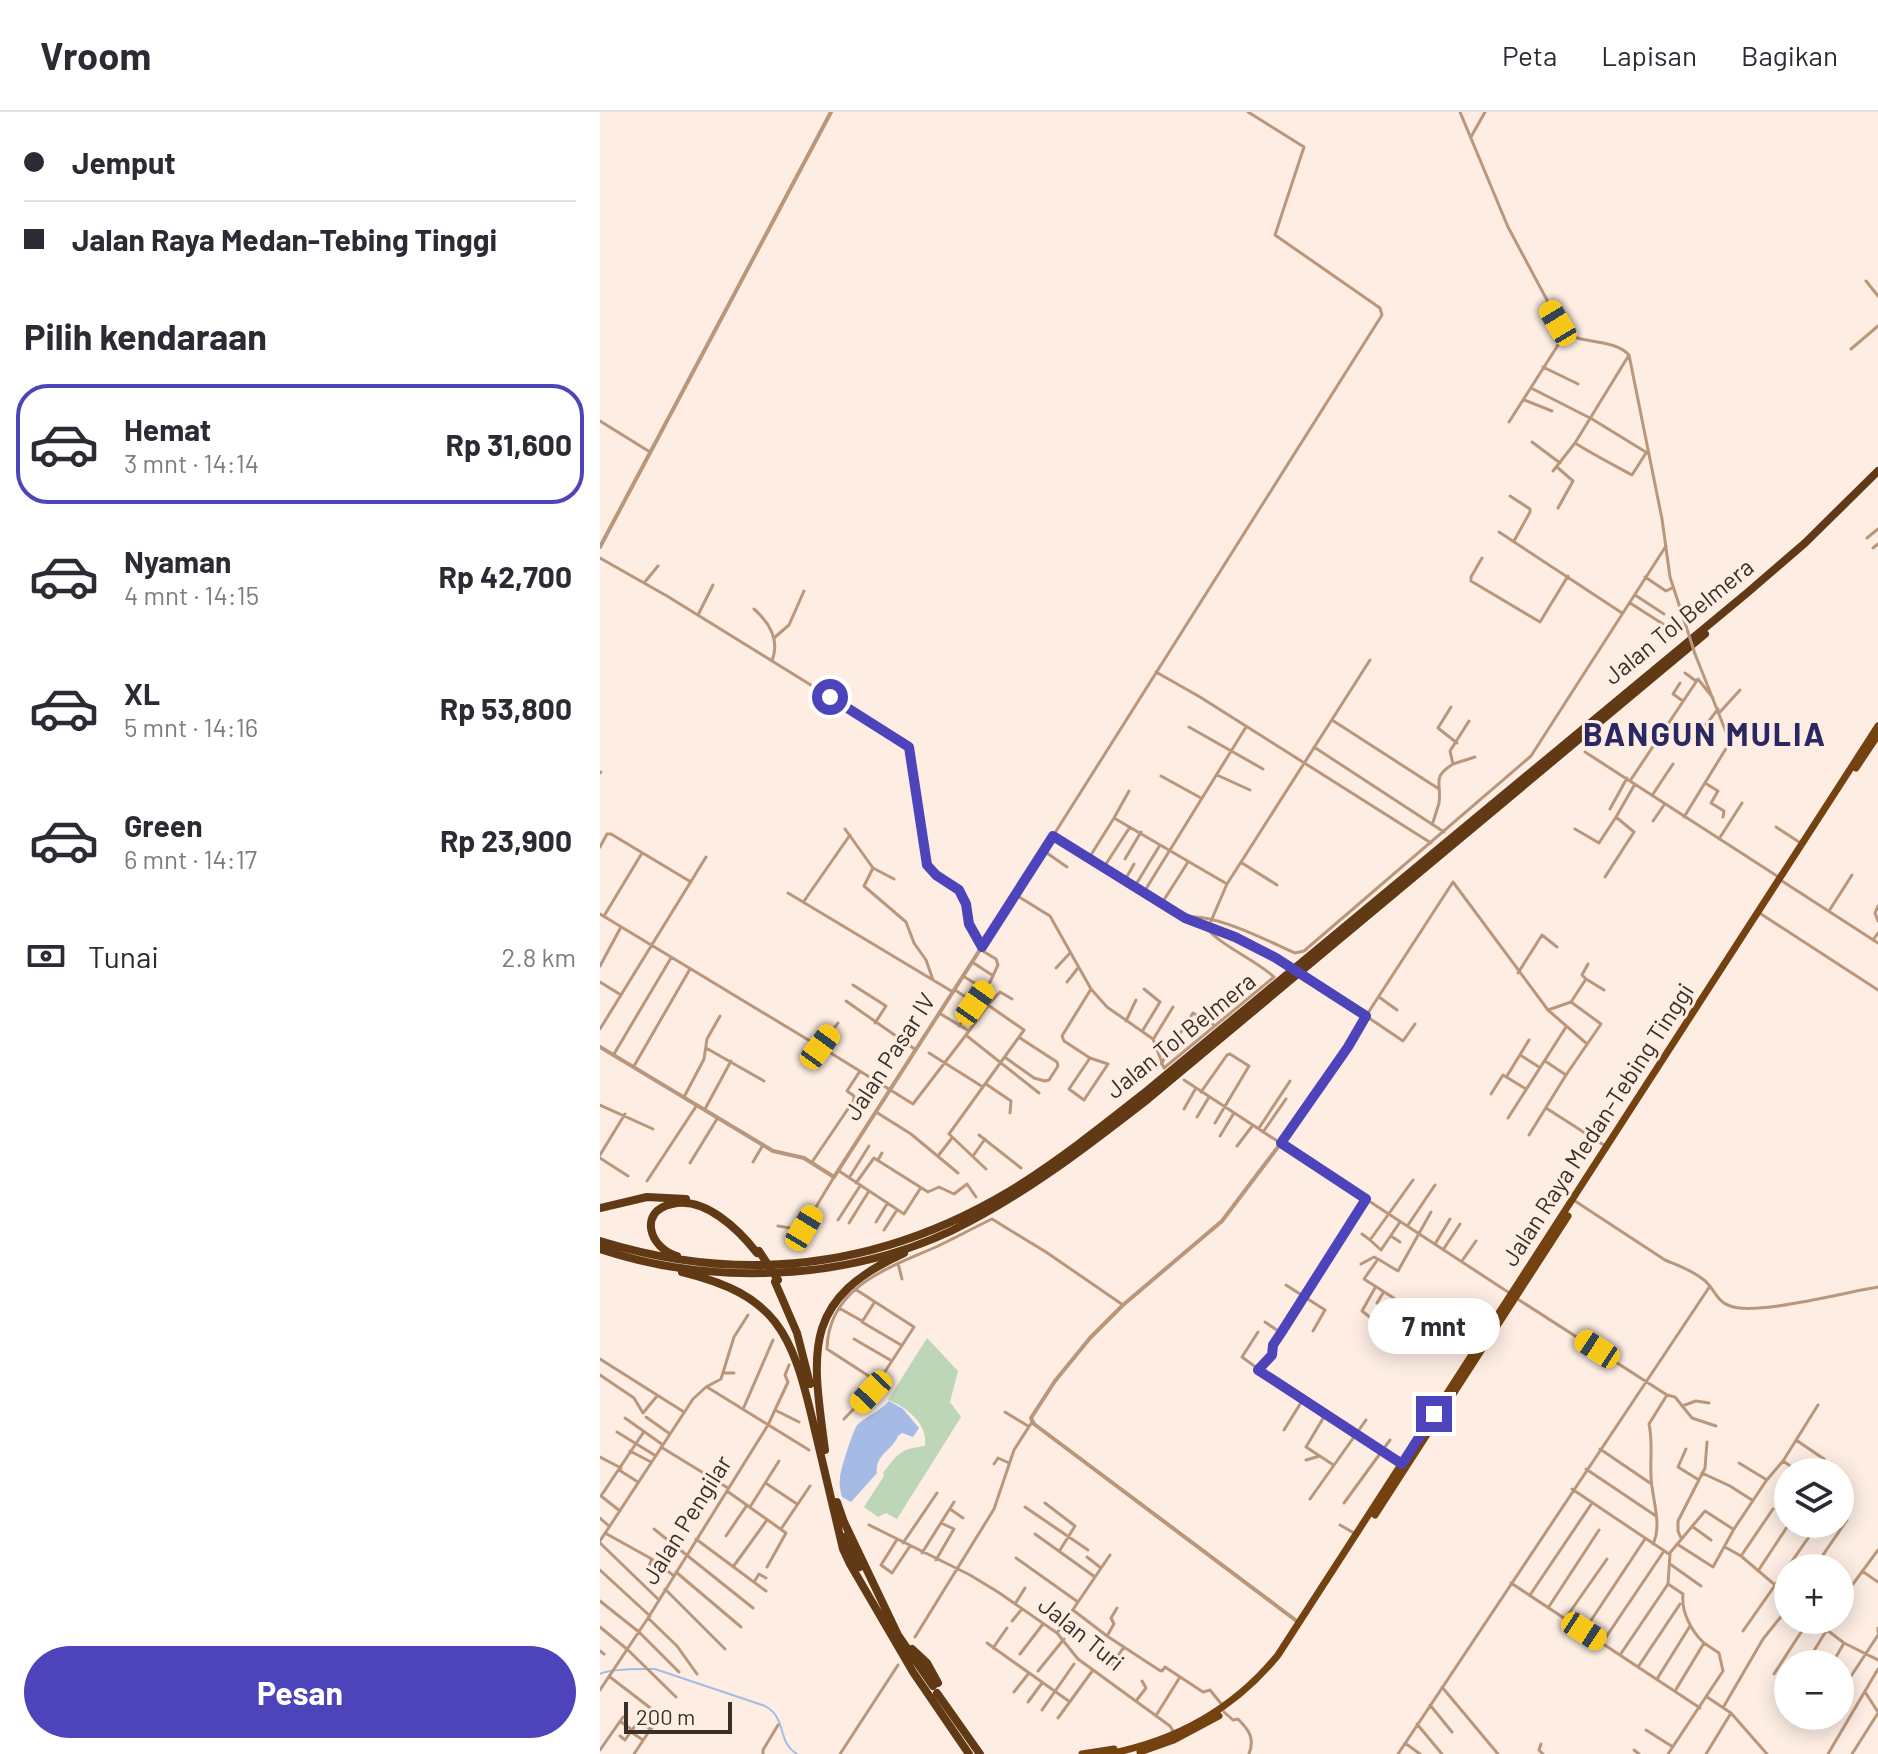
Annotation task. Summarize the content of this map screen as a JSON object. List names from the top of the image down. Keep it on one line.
{"streets":{"highway":["Jalan Tol Belmera","Jalan Raya Medan-Tebing Tinggi"],"street":["Jalan Pasar IV","Jalan Pengilar","Jalan Turi"]},"crossings":[["Jalan Raya Medan-Tebing Tinggi","Jalan Turi"]],"districts":["BANGUN MULIA"],"scale_bar":"200 m","page":{"header":"Vroom","nav":["Peta","Lapisan","Bagikan"],"banner":["Jemput","Jalan Raya Medan-Tebing Tinggi"],"heading":"Pilih kendaraan","list":[{"name":"Hemat","note":"3 mnt · 14:14","value":"Rp 31,600"},{"name":"Nyaman","note":"4 mnt · 14:15","value":"Rp 42,700"},{"name":"XL","note":"5 mnt · 14:16","value":"Rp 53,800"},{"name":"Green","note":"6 mnt · 14:17","value":"Rp 23,900"}],"pay":["Tunai","2.8 km"],"bubble":"7 mnt","map_buttons":["+","−"],"buttons":"Pesan","scale":"200 m"}}
